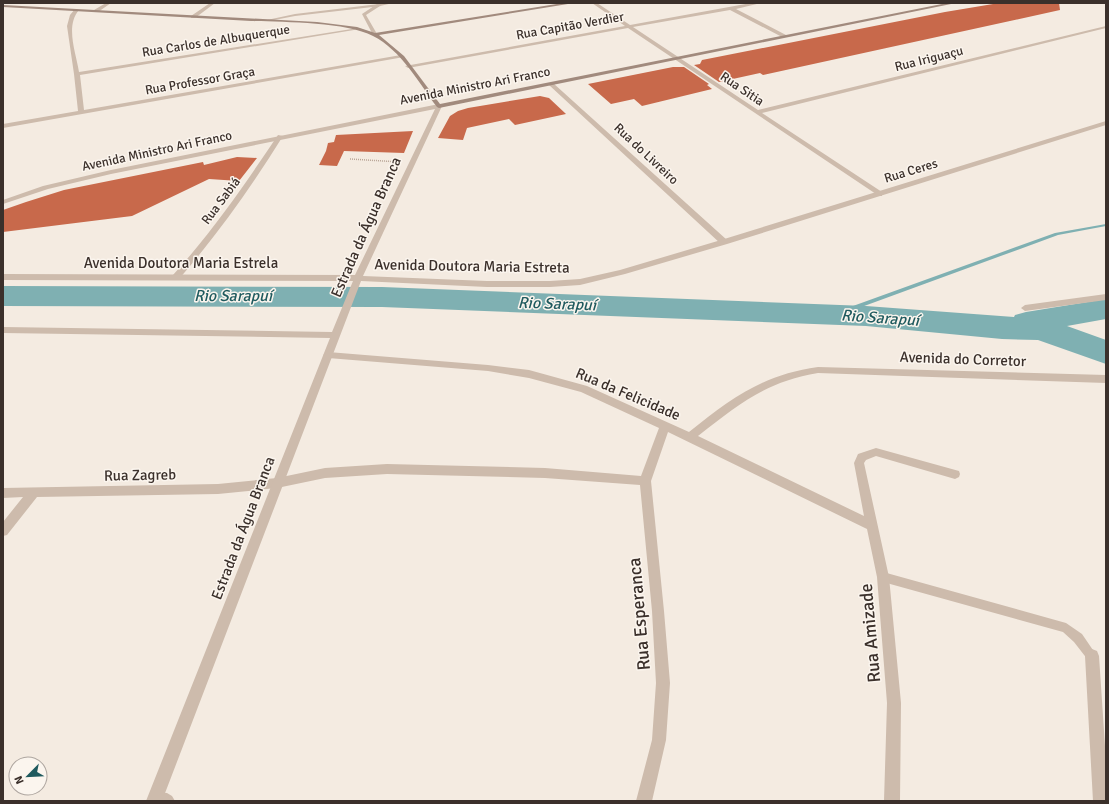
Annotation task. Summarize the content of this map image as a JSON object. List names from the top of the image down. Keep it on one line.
{"streets":{"main road":["Avenida Ministro Ari Franco"],"street":["Rua Capitão Verdier","Rua Carlos de Albuquerque","Rua Iriguaçu","Rua Professor Graça","Rua Sitia","Rua do Livreiro","Rua Ceres","Rua Sabiá","Estrada da Água Branca","Avenida Doutora Maria Estrela","Avenida Doutora Maria Estreta","Avenida do Corretor","Rua da Felicidade","Rua Zagreb","Rua Esperanca","Rua Amizade"]},"crossings":[["Rua Capitão Verdier","Rua Sitia"],["Rua Iriguaçu","Rua Sitia"],["Avenida Ministro Ari Franco","Rua Sitia"],["Avenida Ministro Ari Franco","Rua do Livreiro"],["Avenida Ministro Ari Franco","Rua Sabiá"],["Avenida Ministro Ari Franco","Estrada da Água Branca"],["Rua Sitia","Rua Ceres"],["Rua do Livreiro","Rua Ceres"],["Rua do Livreiro","Avenida Doutora Maria Estreta"],["Rua Ceres","Avenida Doutora Maria Estreta"],["Rua Sabiá","Avenida Doutora Maria Estrela"],["Estrada da Água Branca","Avenida Doutora Maria Estrela"],["Estrada da Água Branca","Avenida Doutora Maria Estreta"],["Estrada da Água Branca","Rua da Felicidade"],["Estrada da Água Branca","Rua Zagreb"],["Avenida Doutora Maria Estrela","Avenida Doutora Maria Estreta"],["Avenida do Corretor","Rua da Felicidade"],["Rua da Felicidade","Rua Esperanca"],["Rua da Felicidade","Rua Amizade"],["Rua Zagreb","Rua Esperanca"]],"water":["Rio Sarapuí"],"north":"bottom left"}
